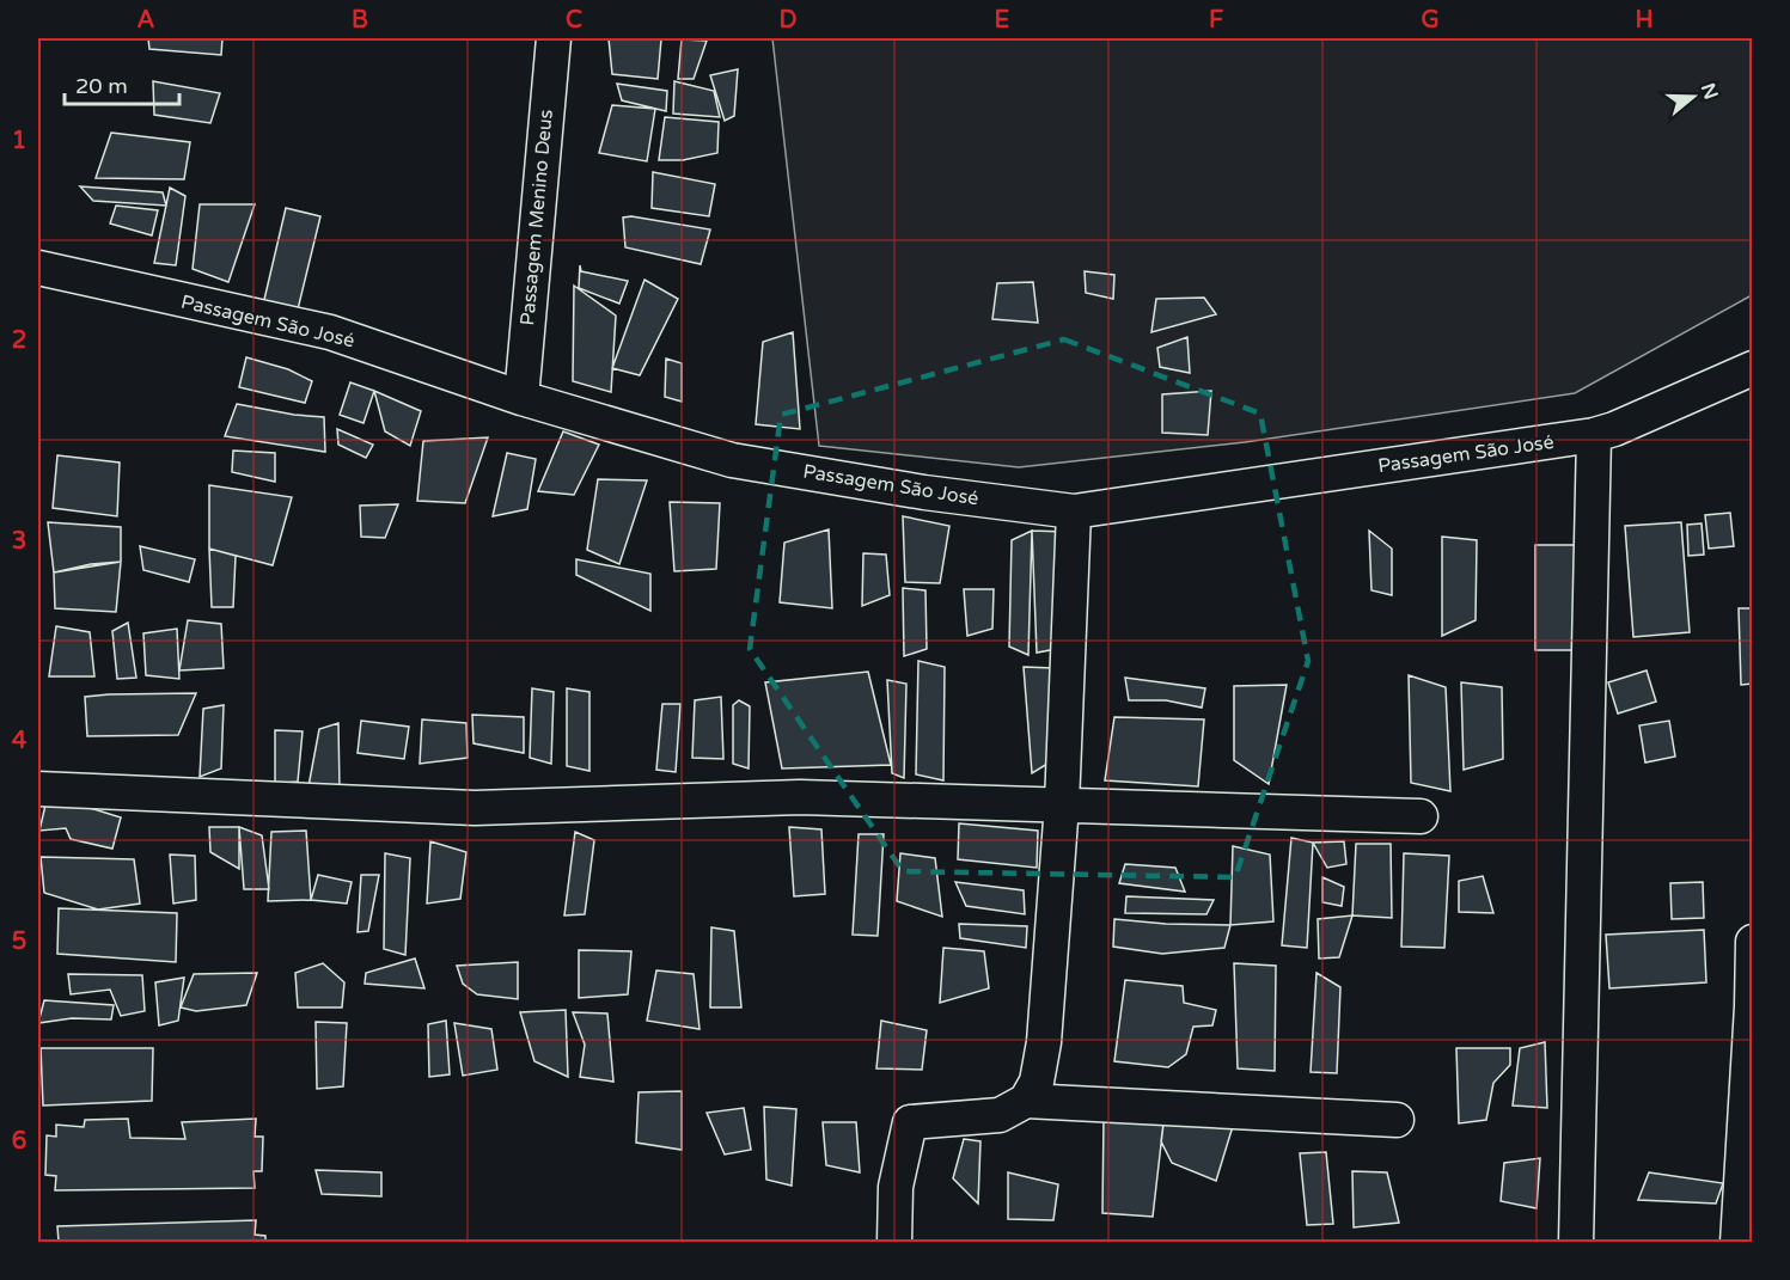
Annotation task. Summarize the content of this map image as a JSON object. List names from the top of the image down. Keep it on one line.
{"streets":{"street":["Passagem Menino Deus","Passagem São José"]},"crossings":[["Passagem Menino Deus","Passagem São José"]],"scale_bar":"20 m","north":"right","grid":{"columns":["A","B","C","D","E","F","G","H"],"rows":["1","2","3","4","5","6"]}}
